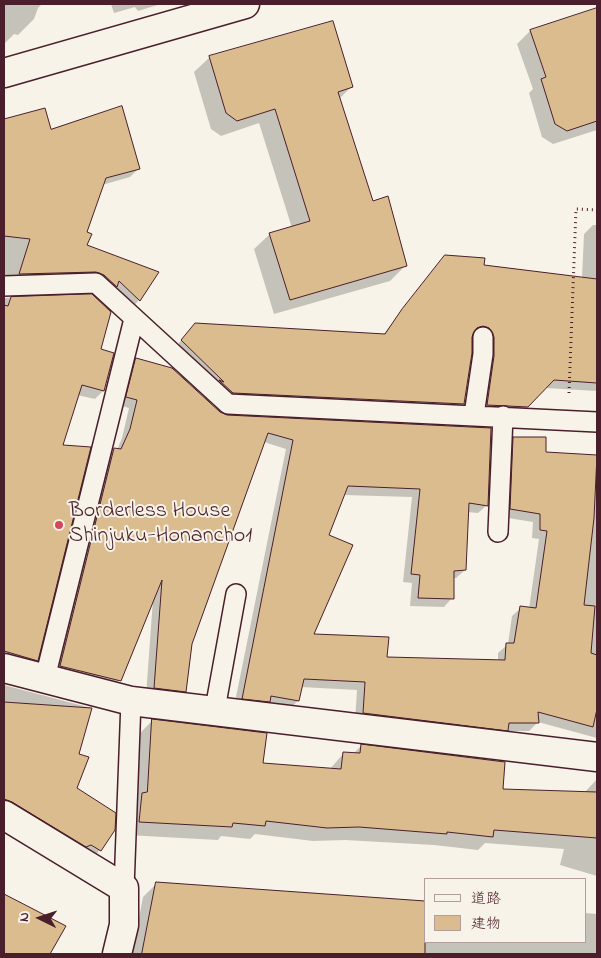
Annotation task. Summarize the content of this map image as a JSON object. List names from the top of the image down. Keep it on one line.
{"places":["Borderless House Shinjuku-Honancho1"],"legend":["道路","建物"],"north":"left"}
